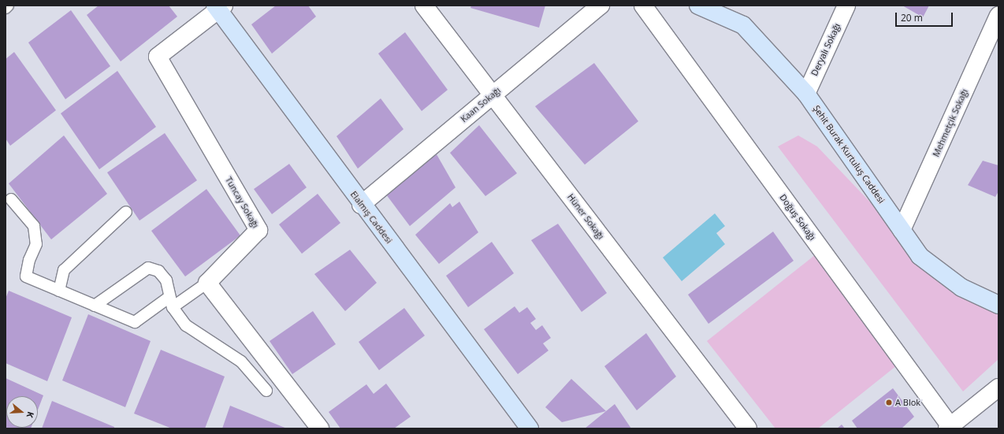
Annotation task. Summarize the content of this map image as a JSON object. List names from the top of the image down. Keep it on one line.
{"streets":{"street":["Deryalı Sokağı","Kaan Sokağı","Mehmetçik Sokağı","Şehit Burak Kurtuluş Caddesi","Tuncay Sokağı","Hüner Sokağı","Elalmış Caddesi","Doğuş Sokağı"]},"crossings":[["Deryalı Sokağı","Şehit Burak Kurtuluş Caddesi"],["Kaan Sokağı","Hüner Sokağı"],["Kaan Sokağı","Elalmış Caddesi"],["Mehmetçik Sokağı","Şehit Burak Kurtuluş Caddesi"],["Tuncay Sokağı","Elalmış Caddesi"]],"places":["A Blok"],"scale_bar":"20 m","north":"right"}
